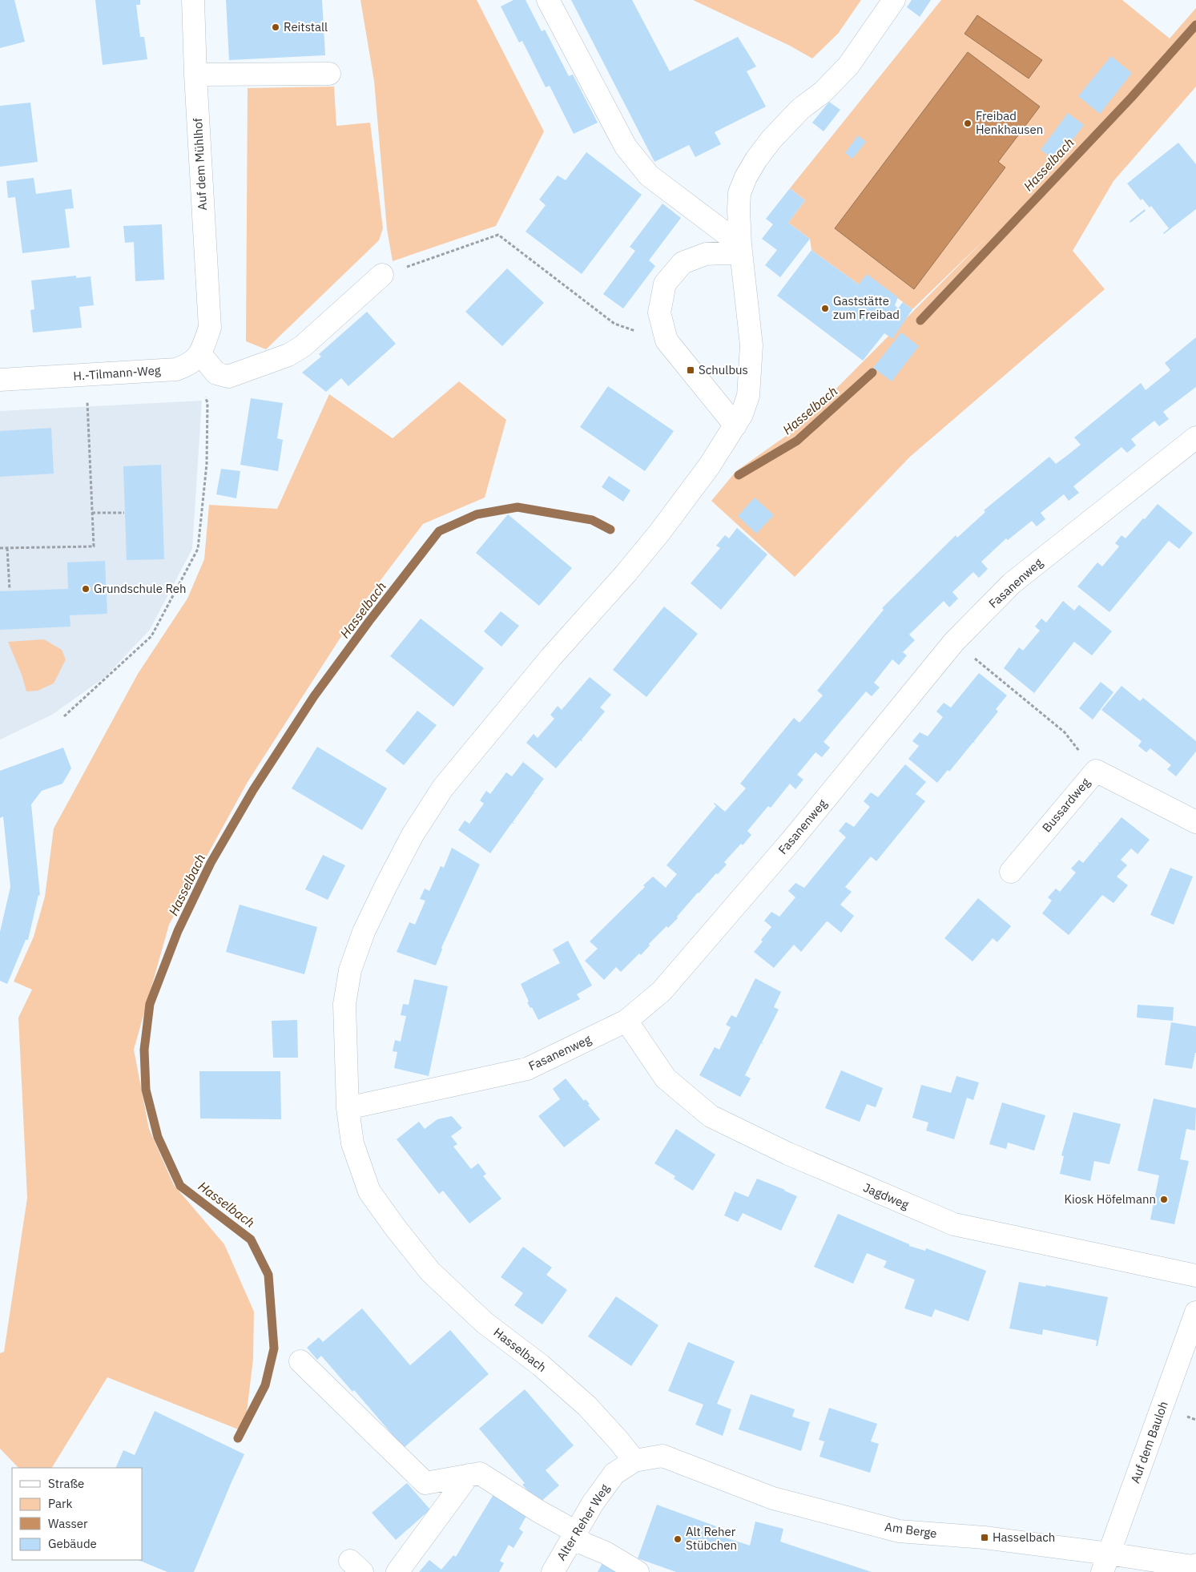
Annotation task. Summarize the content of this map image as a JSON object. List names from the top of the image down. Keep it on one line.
{"streets":{"street":["Auf dem Mühlhof","H.-Tilmann-Weg","Fasanenweg","Bussardweg","Jagdweg","Hasselbach","Auf dem Bauloh","Alter Reher Weg","Am Berge"]},"crossings":[["Auf dem Mühlhof","H.-Tilmann-Weg"],["Fasanenweg","Jagdweg"],["Fasanenweg","Hasselbach"],["Hasselbach","Alter Reher Weg"],["Hasselbach","Am Berge"],["Auf dem Bauloh","Am Berge"],["Alter Reher Weg","Am Berge"]],"water":["Hasselbach"],"places":{"other":["Reitstall","Freibad Henkhausen","Gaststätte zum Freibad","Grundschule Reh","Kiosk Höfelmann","Alt Reher Stübchen"],"transit":["Schulbus","Hasselbach"]},"legend":["Straße","Park","Wasser","Gebäude"]}
